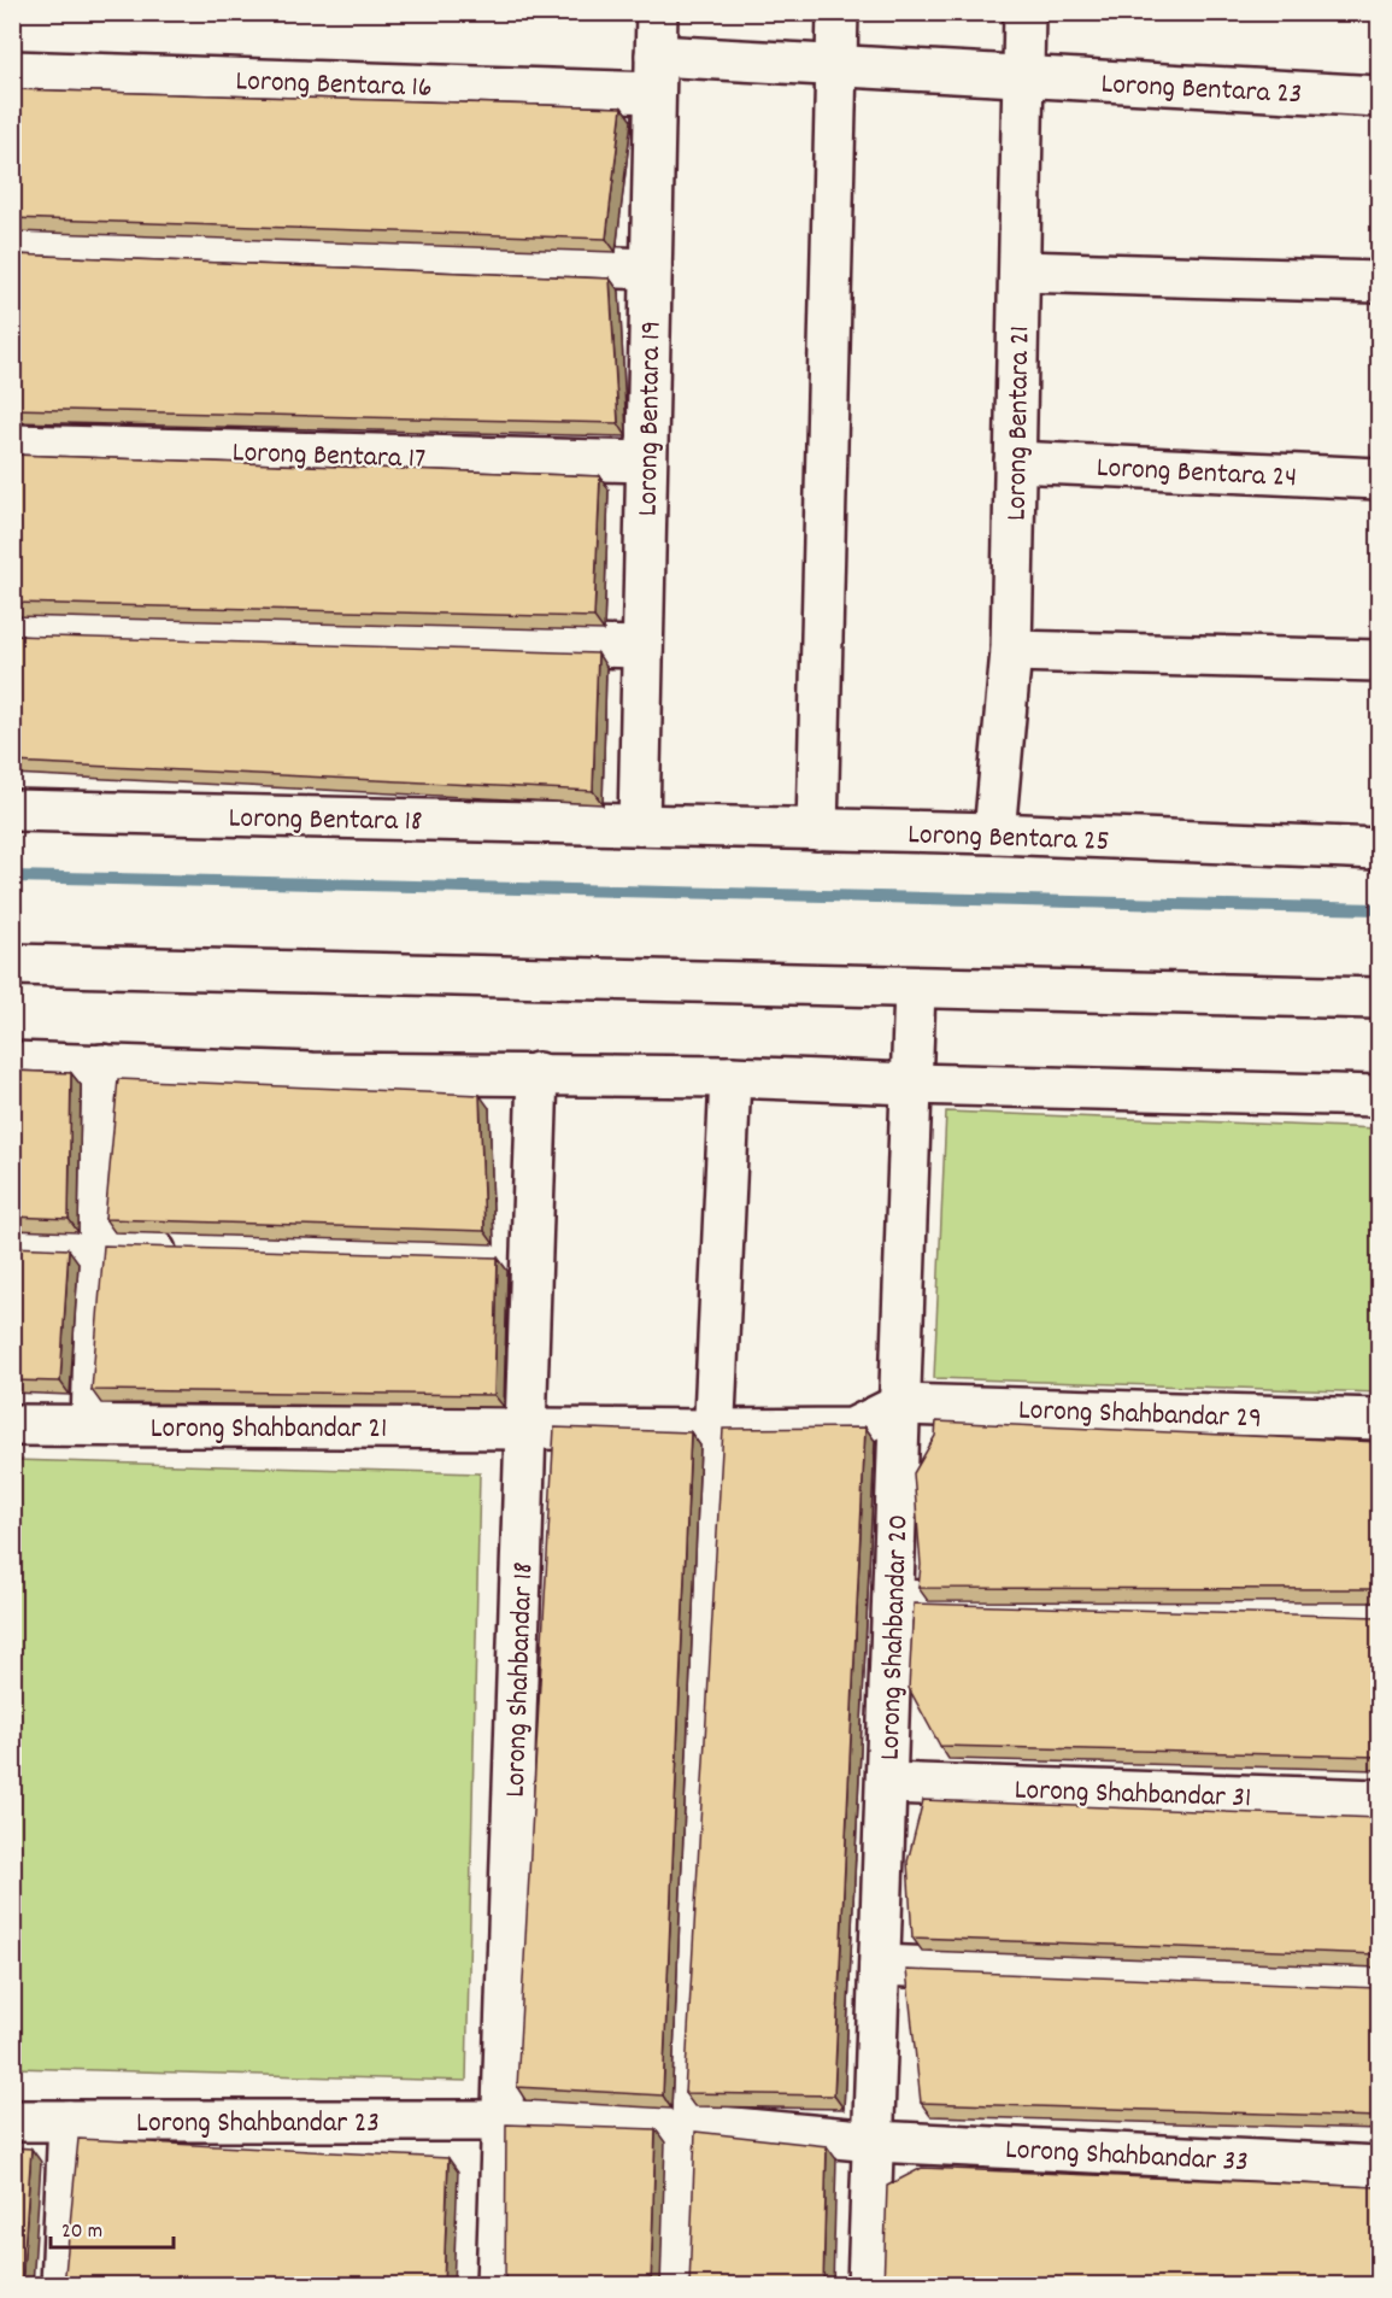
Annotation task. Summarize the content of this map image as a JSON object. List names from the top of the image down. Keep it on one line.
{"streets":{"street":["Lorong Bentara 16","Lorong Bentara 23","Lorong Bentara 19","Lorong Bentara 21","Lorong Bentara 17","Lorong Bentara 24","Lorong Bentara 18","Lorong Bentara 25","Lorong Shahbandar 29","Lorong Shahbandar 21","Lorong Shahbandar 20","Lorong Shahbandar 18","Lorong Shahbandar 31","Lorong Shahbandar 23","Lorong Shahbandar 33"]},"crossings":[["Lorong Bentara 16","Lorong Bentara 23"],["Lorong Bentara 16","Lorong Bentara 19"],["Lorong Bentara 23","Lorong Bentara 21"],["Lorong Bentara 19","Lorong Bentara 17"],["Lorong Bentara 19","Lorong Bentara 18"],["Lorong Bentara 19","Lorong Bentara 25"],["Lorong Bentara 21","Lorong Bentara 24"],["Lorong Bentara 21","Lorong Bentara 25"],["Lorong Bentara 18","Lorong Bentara 25"],["Lorong Shahbandar 29","Lorong Shahbandar 21"],["Lorong Shahbandar 29","Lorong Shahbandar 20"],["Lorong Shahbandar 21","Lorong Shahbandar 20"],["Lorong Shahbandar 21","Lorong Shahbandar 18"],["Lorong Shahbandar 20","Lorong Shahbandar 31"],["Lorong Shahbandar 20","Lorong Shahbandar 33"],["Lorong Shahbandar 18","Lorong Shahbandar 23"],["Lorong Shahbandar 23","Lorong Shahbandar 33"]],"scale_bar":"20 m"}
